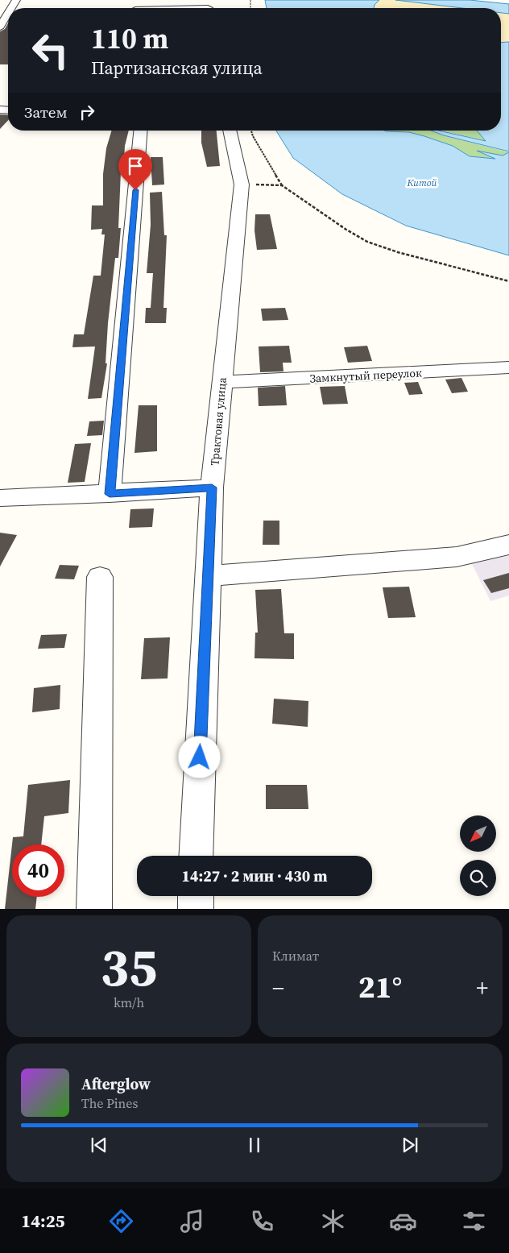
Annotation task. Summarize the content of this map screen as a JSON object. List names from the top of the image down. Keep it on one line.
{"streets":{"street":["Замкнутый переулок","Трактовая улица"]},"crossings":[["Замкнутый переулок","Трактовая улица"]],"water":["Китой"],"north":"bottom left","page":{"turn":["110 m","Партизанская улица"],"then":"Затем","limit":"40","trip":"14:27 · 2 мин · 430 m","tile":[["35","km/h"],"Климат"],"heat":["−","21°","+"],"song":["Afterglow","The Pines"],"tabs":"14:25"}}
